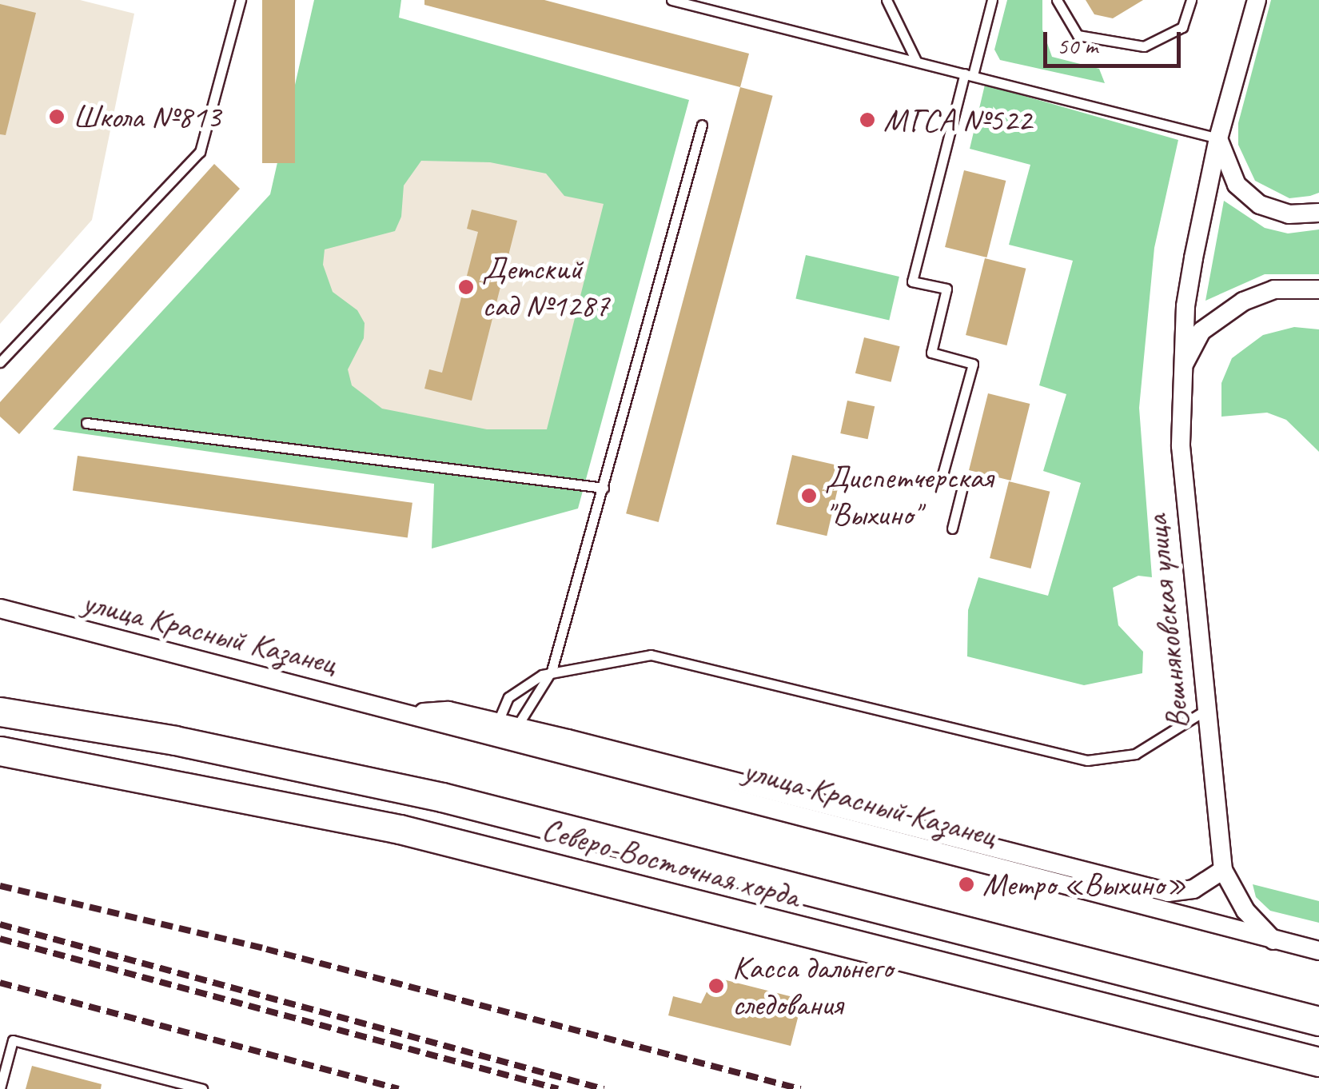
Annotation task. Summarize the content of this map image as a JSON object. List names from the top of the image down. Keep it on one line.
{"streets":{"main road":["Северо-Восточная хорда"],"street":["Вешняковская улица","улица Красный Казанец"]},"crossings":[["Вешняковская улица","улица Красный Казанец"]],"places":["Школа №813","МГСА №522","Детский сад №1287","Диспетчерская \"Выхино\"","Метро «Выхино»","Kасса дальнего следования"],"scale_bar":"50 m"}
